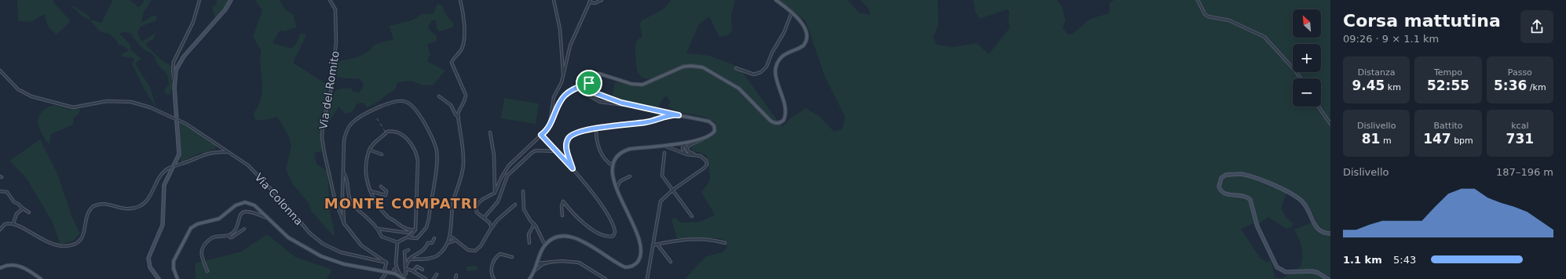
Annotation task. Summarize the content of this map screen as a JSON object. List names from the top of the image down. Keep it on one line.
{"streets":{"street":["Via del Romito","Via Colonna"]},"crossings":[["Via del Romito","Via Colonna"]],"districts":["MONTE COMPATRI"],"north":"top left","page":{"heading":["Corsa mattutina","09:26 · 9 × 1.1 km"],"map_buttons":["+","−"],"stats":[["Distanza","9.45 km"],["Tempo","52:55"],["Passo","5:36 /km"],["Dislivello","81 m"],["Battito","147 bpm"],["kcal","731"]],"chart":["Dislivello","187–196 m"],"list":[{"name":"1.1 km","note":"5:43"}]}}
